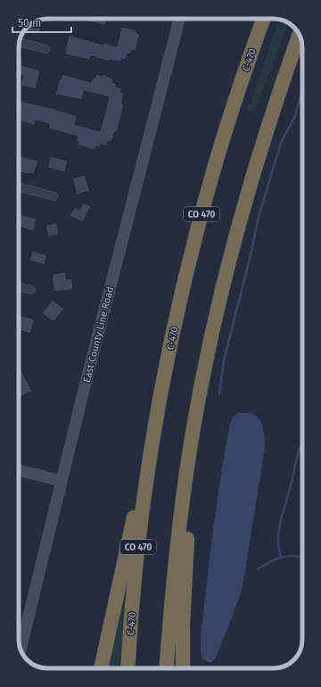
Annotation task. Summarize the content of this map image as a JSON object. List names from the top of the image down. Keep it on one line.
{"streets":{"highway":["C-470","CO 470"],"main road":["East County Line Road"]},"scale_bar":"50 m"}
